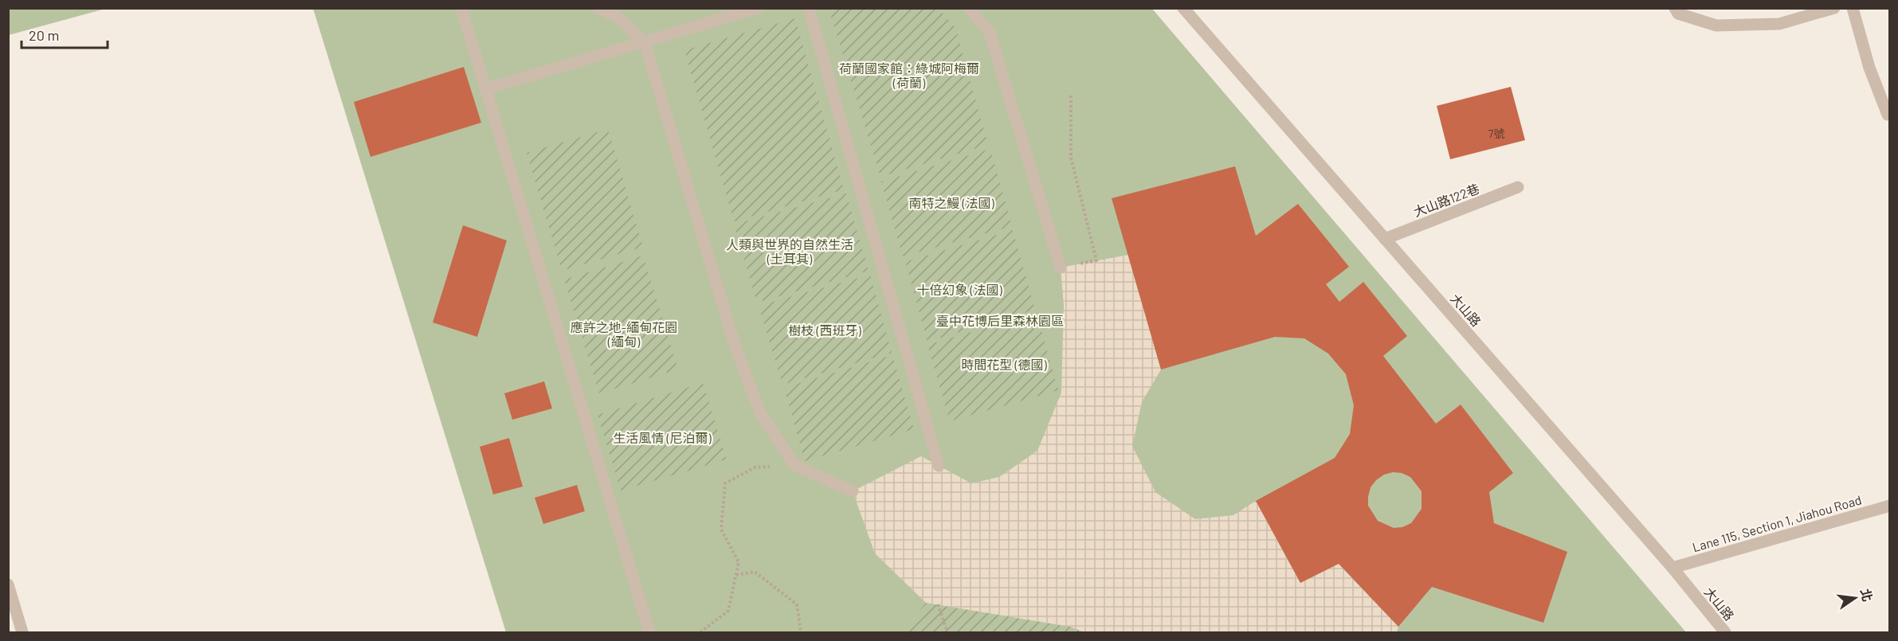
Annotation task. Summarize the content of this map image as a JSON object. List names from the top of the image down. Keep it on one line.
{"streets":{"street":["大山路122巷","大山路","Lane 115, Section 1, Jiahou Road"]},"crossings":[["大山路122巷","大山路"],["大山路","Lane 115, Section 1, Jiahou Road"]],"parks":["荷蘭國家館：綠城阿梅爾 (荷蘭)","南特之鰻 (法國)","人類與世界的自然生活 (土耳其)","十倍幻象 (法國)","臺中花博后里森林園區","應許之地-緬甸花園 (緬甸)","樹枝 (西班牙)","時間花型 (德國)","生活風情 (尼泊爾)"],"house_numbers":["7號"],"scale_bar":"20 m","north":"right"}
